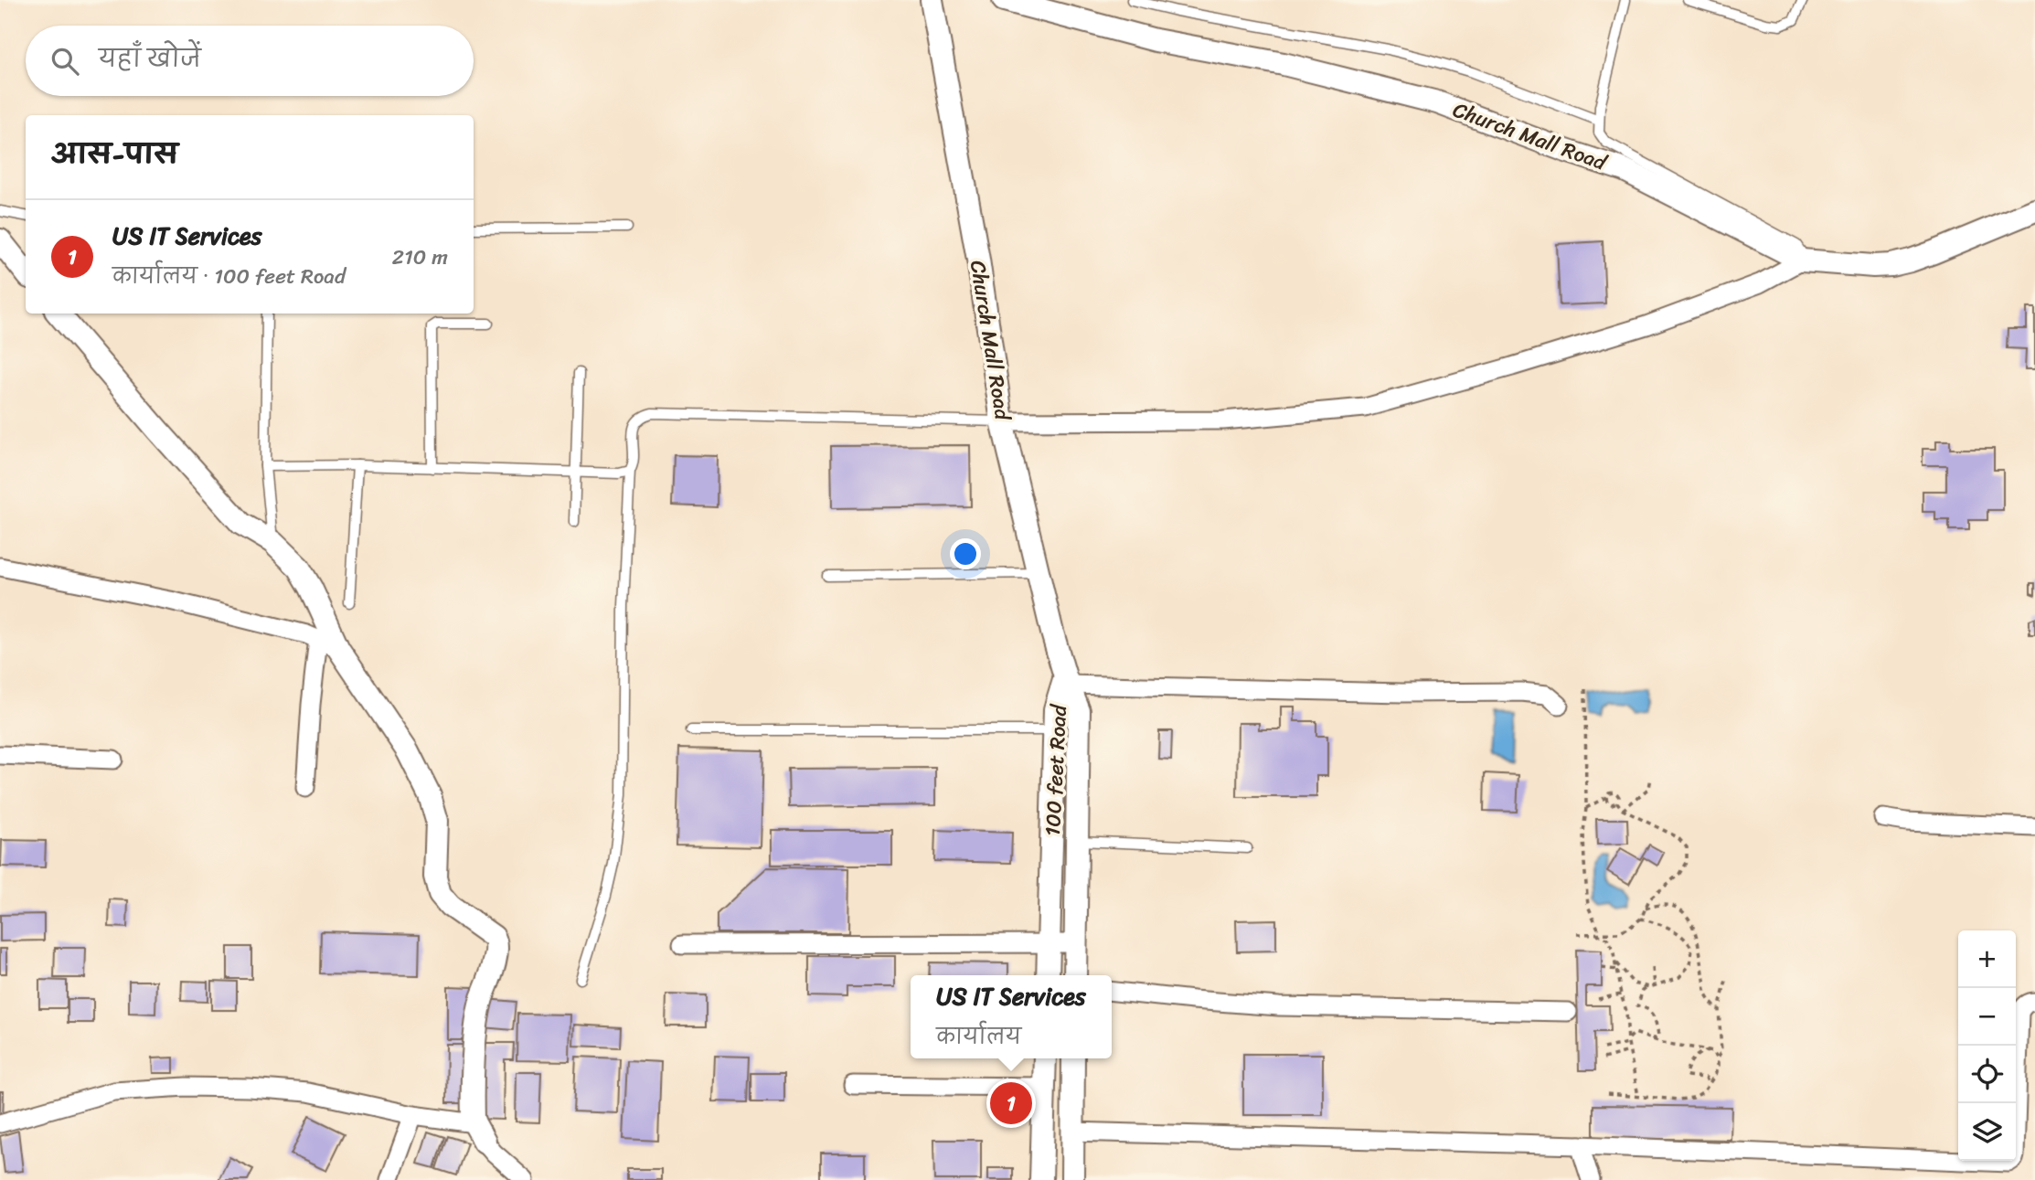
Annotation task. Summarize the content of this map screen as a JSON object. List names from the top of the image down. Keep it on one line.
{"streets":{"street":["Church Mall Road","100 feet Road"]},"crossings":[["Church Mall Road","100 feet Road"]],"page":{"search":"यहाँ खोजें","heading":"आस-पास","list":[{"mark":"1","name":"US IT Services","note":"कार्यालय · 100 feet Road","value":"210 m"}],"map_buttons":["+","−"],"popup":["US IT Services","कार्यालय"],"pins":"1"}}
